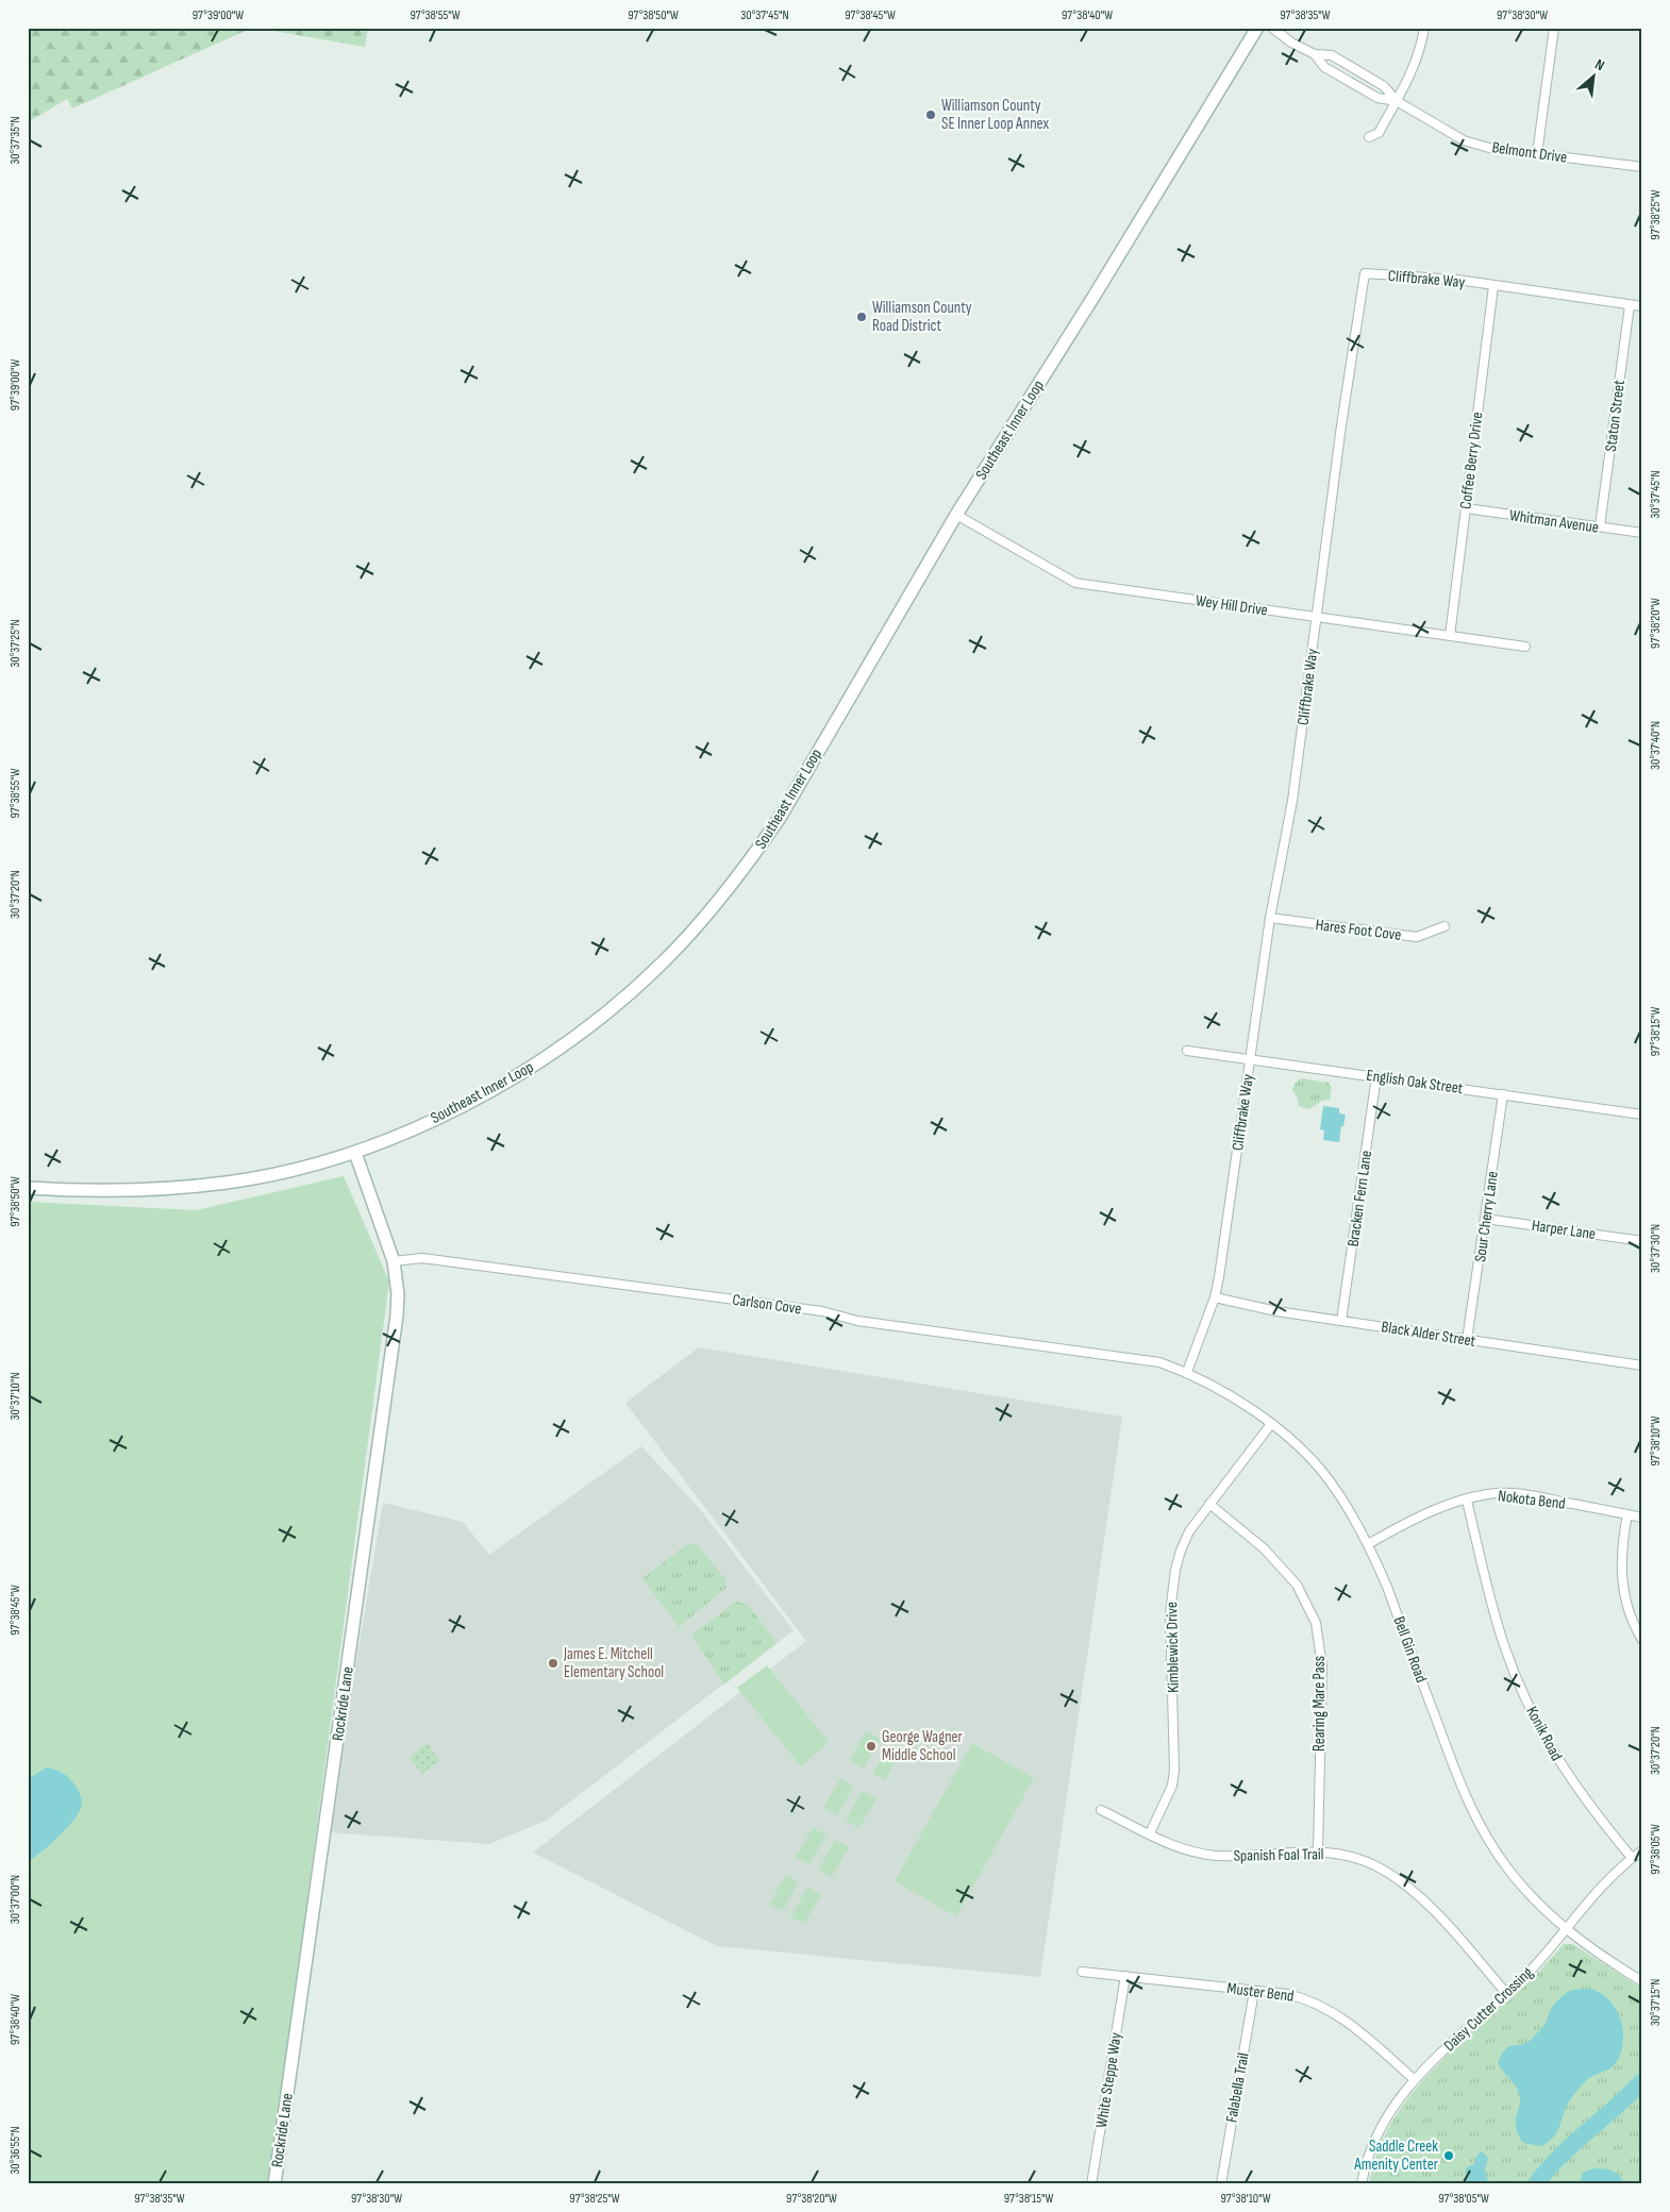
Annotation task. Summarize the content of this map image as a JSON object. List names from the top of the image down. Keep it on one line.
{"streets":{"main road":["Southeast Inner Loop","Rockride Lane"],"street":["Belmont Drive","Cliffbrake Way","Staton Street","Coffee Berry Drive","Whitman Avenue","Wey Hill Drive","Hares Foot Cove","English Oak Street","Bracken Fern Lane","Sour Cherry Lane","Harper Lane","Carlson Cove","Black Alder Street","Nokota Bend","Kimblewick Drive","Bell Gin Road","Rearing Mare Pass","Konik Road","Spanish Foal Trail","Muster Bend","Daisy Cutter Crossing","White Steppe Way","Falabella Trail"]},"crossings":[["Cliffbrake Way","Staton Street"],["Cliffbrake Way","Coffee Berry Drive"],["Cliffbrake Way","Wey Hill Drive"],["Cliffbrake Way","Hares Foot Cove"],["Cliffbrake Way","English Oak Street"],["Cliffbrake Way","Black Alder Street"],["Cliffbrake Way","Bell Gin Road"],["Staton Street","Whitman Avenue"],["Southeast Inner Loop","Wey Hill Drive"],["Southeast Inner Loop","Rockride Lane"],["Coffee Berry Drive","Whitman Avenue"],["Coffee Berry Drive","Wey Hill Drive"],["English Oak Street","Bracken Fern Lane"],["English Oak Street","Sour Cherry Lane"],["Bracken Fern Lane","Black Alder Street"],["Sour Cherry Lane","Harper Lane"],["Sour Cherry Lane","Black Alder Street"],["Carlson Cove","Bell Gin Road"],["Carlson Cove","Rockride Lane"],["Nokota Bend","Bell Gin Road"],["Nokota Bend","Konik Road"],["Kimblewick Drive","Bell Gin Road"],["Kimblewick Drive","Rearing Mare Pass"],["Kimblewick Drive","Spanish Foal Trail"],["Bell Gin Road","Daisy Cutter Crossing"],["Rearing Mare Pass","Spanish Foal Trail"],["Konik Road","Daisy Cutter Crossing"],["Spanish Foal Trail","Daisy Cutter Crossing"],["Muster Bend","Daisy Cutter Crossing"],["Muster Bend","White Steppe Way"],["Muster Bend","Falabella Trail"]],"places":["Williamson County SE Inner Loop Annex","Williamson County Road District","James E. Mitchell Elementary School","George Wagner Middle School","Saddle Creek Amenity Center"],"north":"top right","coordinates":["97°39'00\"W","97°38'55\"W","97°38'50\"W","30°37'45\"N","97°38'45\"W","97°38'40\"W","97°38'35\"W","97°38'30\"W","30°37'35\"N","97°38'25\"W","97°38'20\"W","30°37'25\"N","30°37'40\"N","30°37'20\"N","97°38'15\"W","30°37'30\"N","30°37'10\"N","97°38'10\"W","97°38'05\"W","30°37'00\"N","30°37'15\"N","30°36'55\"N"]}
